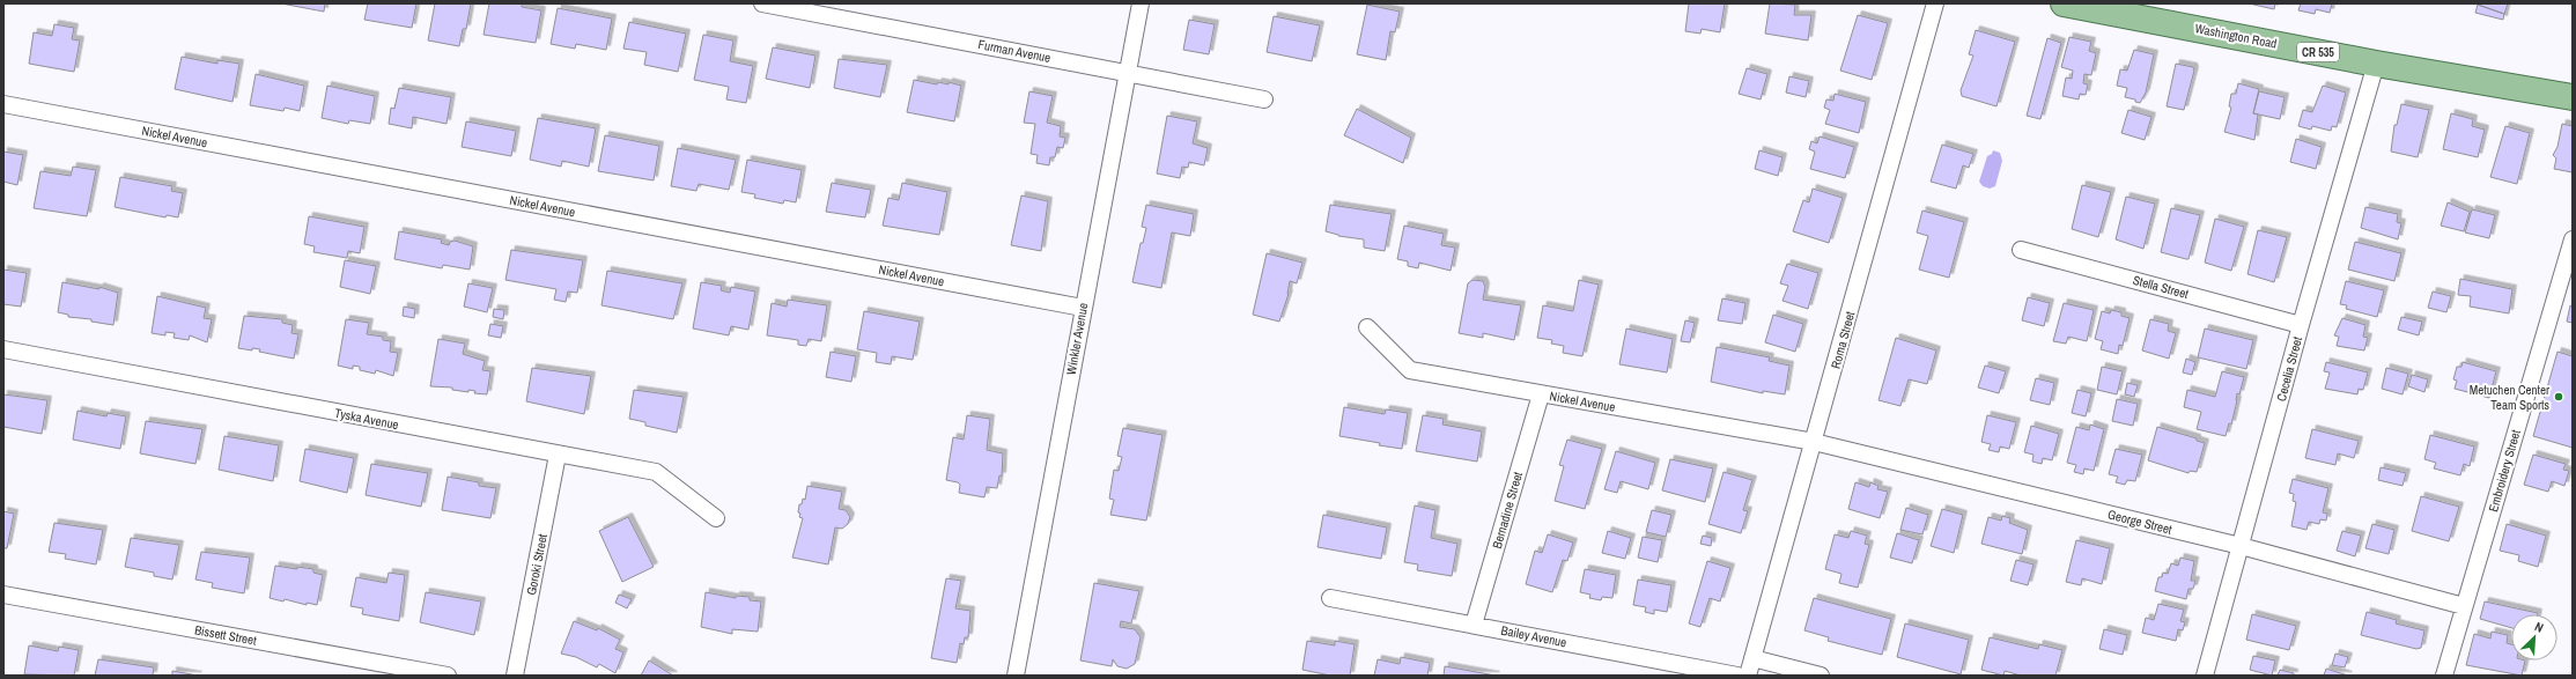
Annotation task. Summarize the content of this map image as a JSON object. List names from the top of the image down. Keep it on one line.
{"streets":{"main road":["Washington Road","CR 535"],"street":["Furman Avenue","Nickel Avenue","Stella Street","Winkler Avenue","Roma Street","Cecelia Street","Tyska Avenue","Embroidery Street","Bernadine Street","George Street","Goroki Street","Bissett Street","Bailey Avenue"]},"crossings":[["Washington Road","Cecelia Street"],["Furman Avenue","Winkler Avenue"],["Nickel Avenue","Winkler Avenue"],["Nickel Avenue","Roma Street"],["Nickel Avenue","Bernadine Street"],["Nickel Avenue","George Street"],["Stella Street","Cecelia Street"],["Roma Street","George Street"],["Cecelia Street","George Street"],["Tyska Avenue","Goroki Street"],["Embroidery Street","George Street"],["Bernadine Street","Bailey Avenue"]],"places":["Metuchen Center Team Sports"],"north":"top right"}
